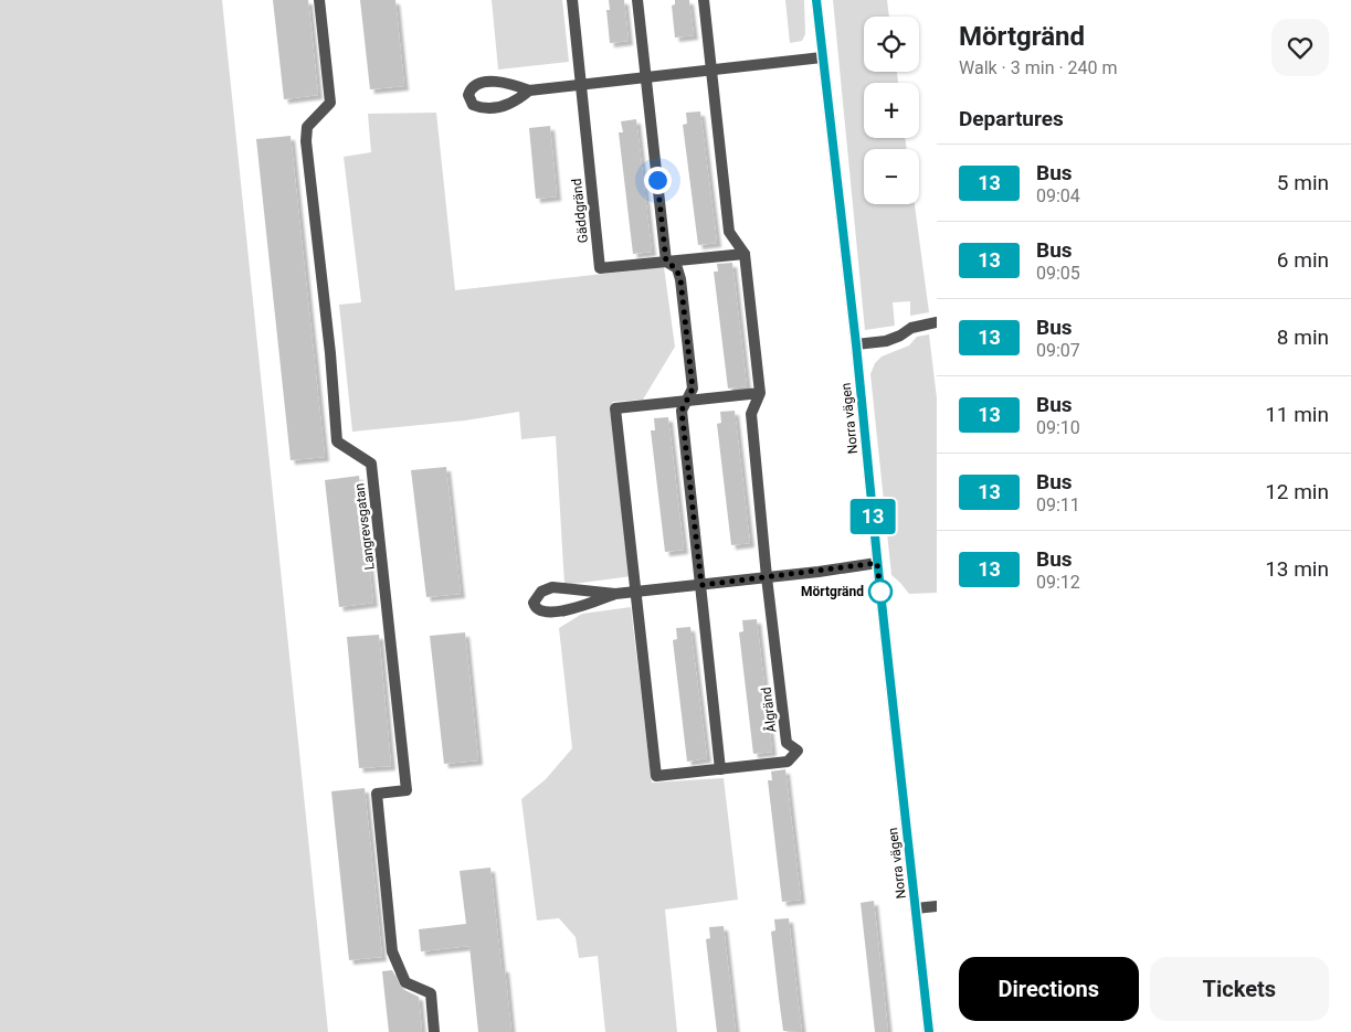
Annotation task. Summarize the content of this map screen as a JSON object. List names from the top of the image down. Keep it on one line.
{"streets":{"street":["Gäddgränd","Norra vägen","Langrevsgatan","Ålgränd"]},"places":["Mörtgränd"],"lines":["bus line 13"],"page":{"on_map":"13","heading":[["Mörtgränd","Walk · 3 min · 240 m"],"Departures"],"map_buttons":["+","−"],"list":[{"mark":"13","name":"Bus","note":"09:04","value":"5 min"},{"mark":"13","name":"Bus","note":"09:05","value":"6 min"},{"mark":"13","name":"Bus","note":"09:07","value":"8 min"},{"mark":"13","name":"Bus","note":"09:10","value":"11 min"},{"mark":"13","name":"Bus","note":"09:11","value":"12 min"},{"mark":"13","name":"Bus","note":"09:12","value":"13 min"}],"buttons":["Directions","Tickets"]}}
